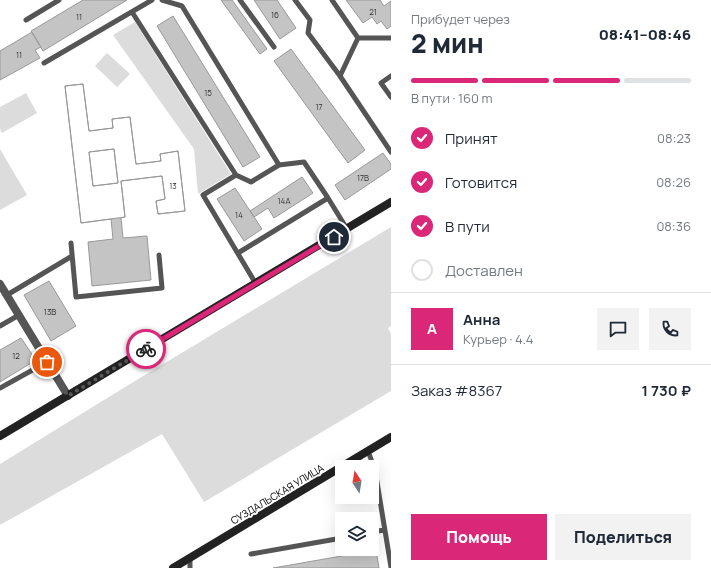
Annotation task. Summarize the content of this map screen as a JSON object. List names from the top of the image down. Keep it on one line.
{"streets":{"main road":["СУЗДАЛЬСКАЯ УЛИЦА"]},"house_numbers":["21","16","11","11","15","17","17В","13","14А","14","13В","12"],"north":"top","page":{"heading":["2 мин","Прибудет через","08:41–08:46"],"panel":["Анна","Курьер · 4.4","Заказ #8367","1 730 ₽"],"bar":"В пути · 160 m","list":[["Принят","08:23"],["Готовится","08:26"],["В пути","08:36"],"Доставлен"],"round":"А","buttons":["Помощь","Поделиться"]}}
